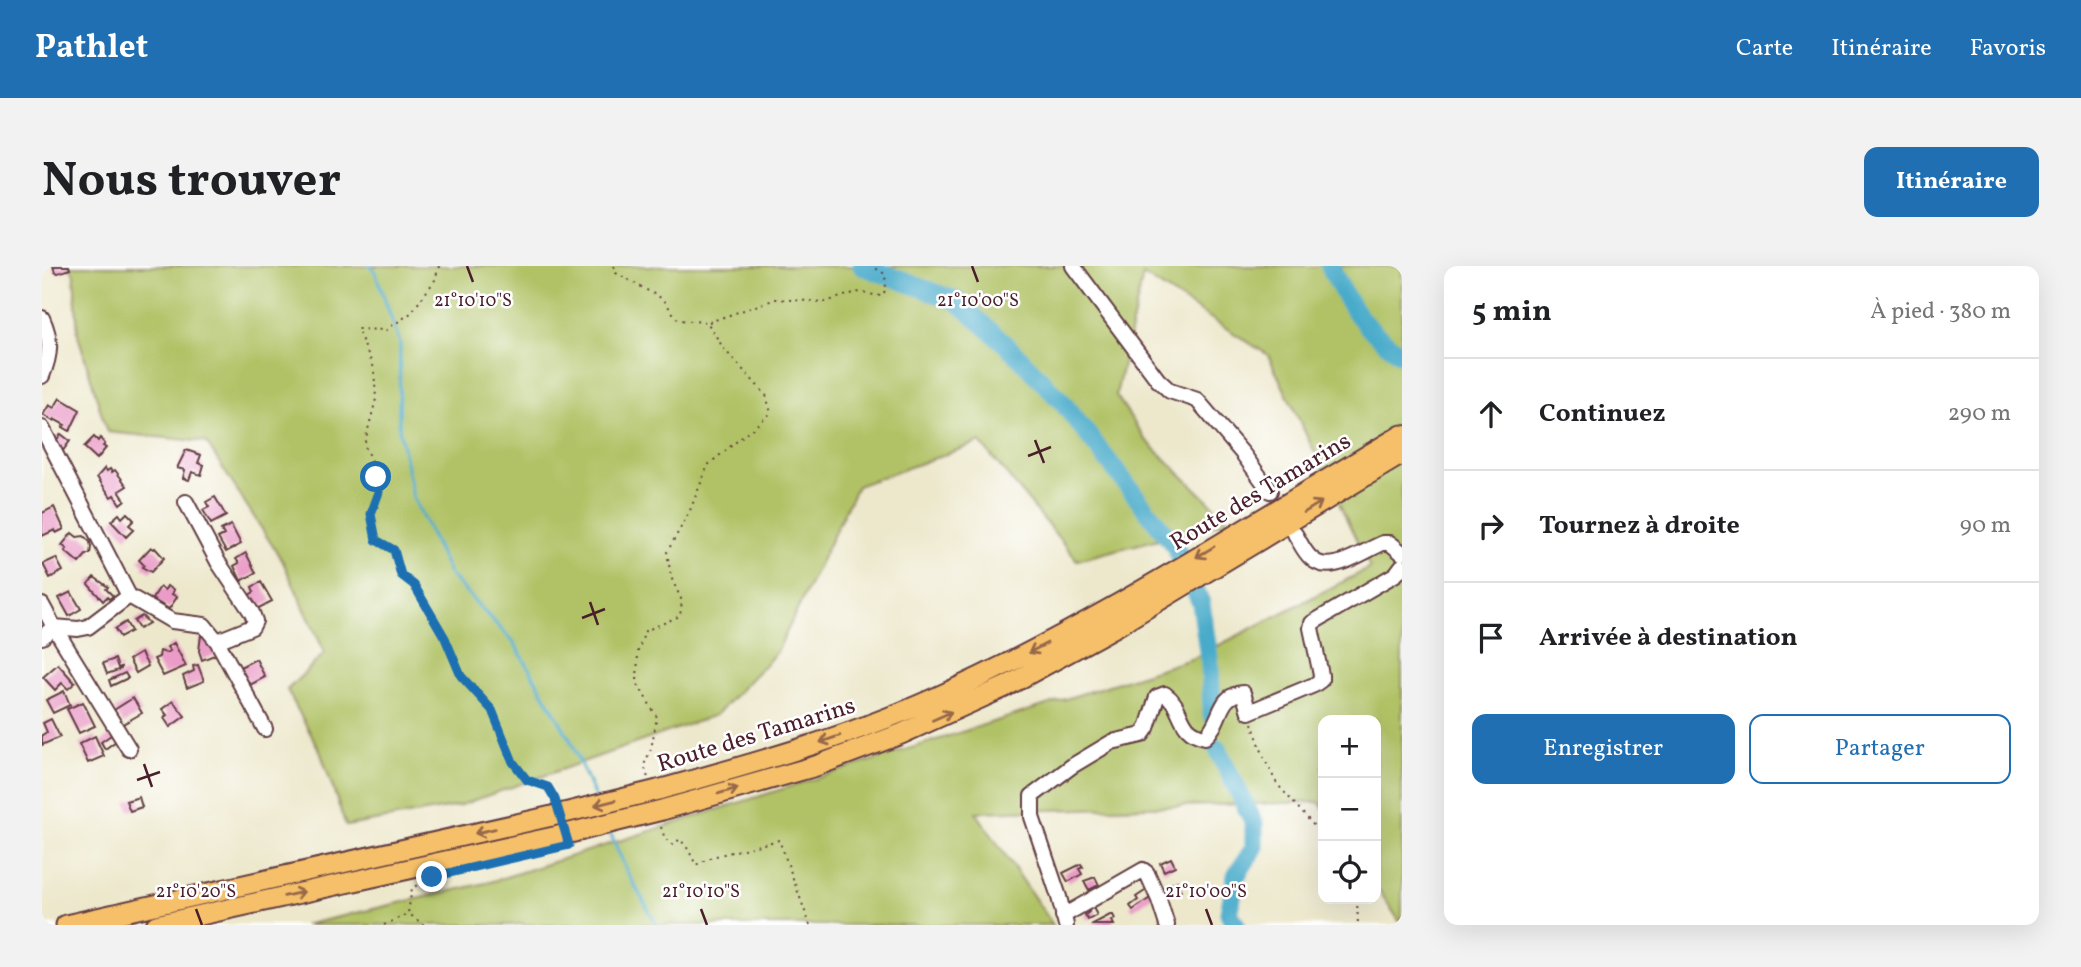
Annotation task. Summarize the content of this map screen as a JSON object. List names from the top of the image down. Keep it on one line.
{"streets":{"highway":["Route des Tamarins"]},"page":{"header":"Pathlet","nav":["Carte","Itinéraire","Favoris"],"buttons":["Itinéraire",["Enregistrer","Partager"]],"title":"Nous trouver","heading":["5 min","À pied · 380 m"],"list":[["Continuez","290 m"],["Tournez à droite","90 m"],"Arrivée à destination"],"map_buttons":["+","−"]},"coordinates":["21°10'10\"S","21°10'00\"S","21°10'20\"S"]}
